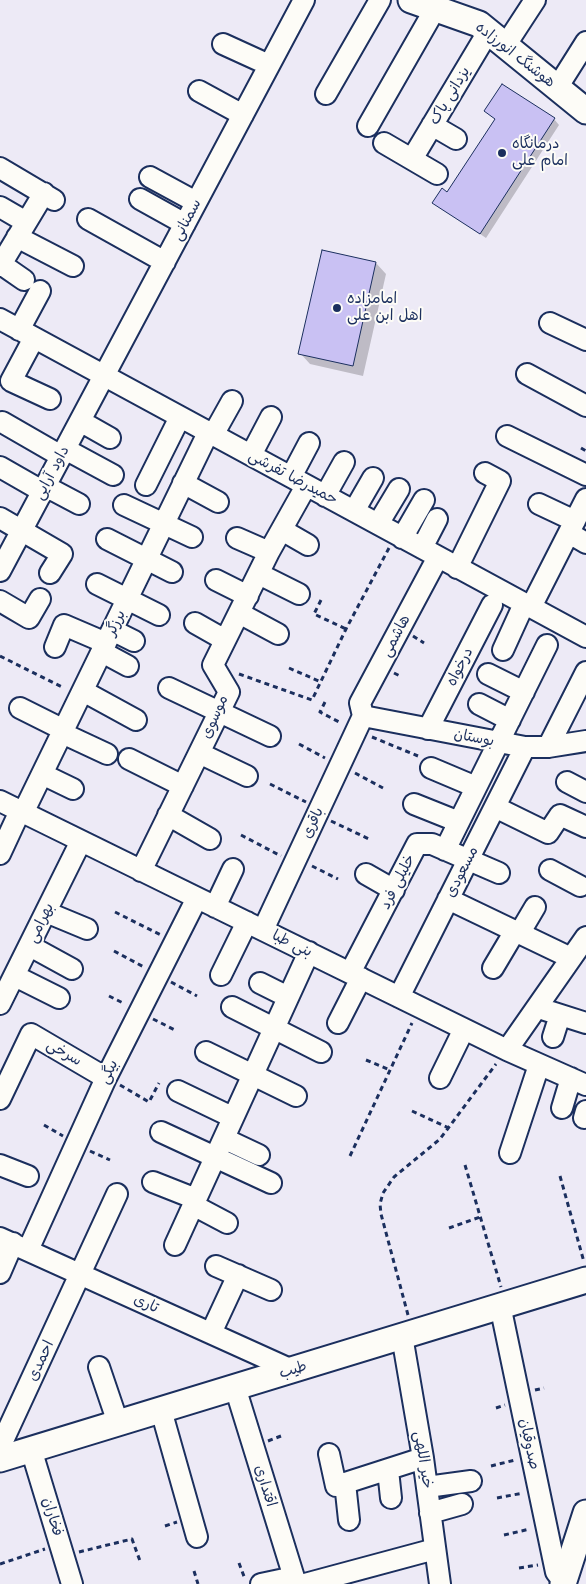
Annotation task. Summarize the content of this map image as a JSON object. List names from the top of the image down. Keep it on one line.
{"streets":{"main road":["هوشنگ انورزاده","طیب"],"street":["یزدانی پاک","سمنانی","داود آرایی","حمیدرضا تفرشی","برزگر","هاشمی","درخواه","موسوی","بوستان","باقری","مسعودی","خلیلی فرد","بهرامی","بنی طبا","سرخی","بیگی","تاری","احمدی","صدوقیان","خیر اللهی","اقتداری","فخاران"]},"crossings":[["هوشنگ انورزاده","یزدانی پاک"],["سمنانی","داود آرایی"],["سمنانی","حمیدرضا تفرشی"],["داود آرایی","حمیدرضا تفرشی"],["حمیدرضا تفرشی","برزگر"],["حمیدرضا تفرشی","هاشمی"],["برزگر","بنی طبا"],["هاشمی","بوستان"],["هاشمی","باقری"],["درخواه","بوستان"],["موسوی","بنی طبا"],["بوستان","باقری"],["بوستان","مسعودی"],["باقری","بنی طبا"],["مسعودی","بنی طبا"],["خلیلی فرد","بنی طبا"],["بهرامی","بنی طبا"],["بنی طبا","بیگی"],["سرخی","بیگی"],["بیگی","تاری"],["تاری","احمدی"],["تاری","طیب"],["طیب","صدوقیان"],["طیب","خیر اللهی"],["طیب","اقتداری"],["طیب","فخاران"]],"places":["درمانگاه امام علی","امامزاده اهل ابن علی"]}
